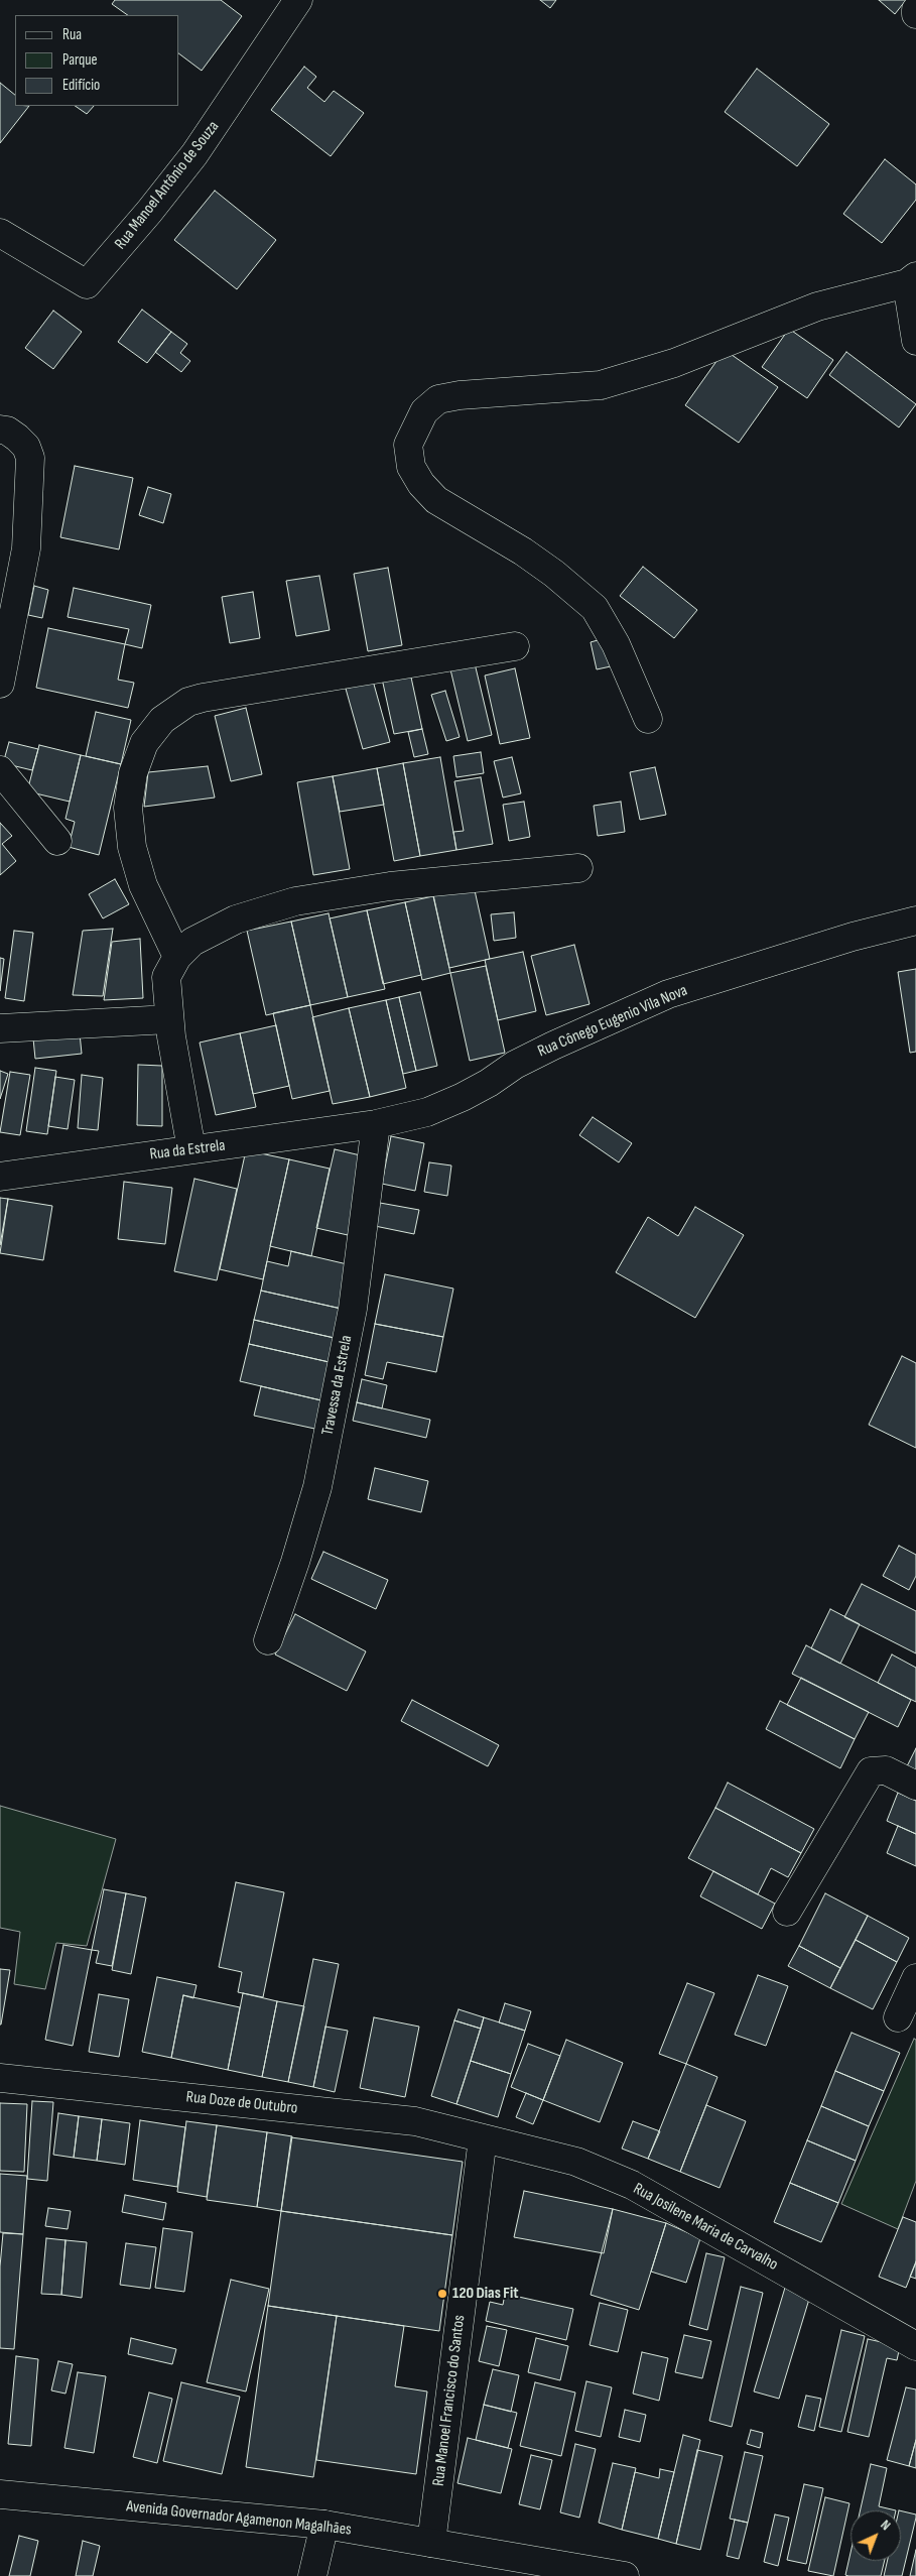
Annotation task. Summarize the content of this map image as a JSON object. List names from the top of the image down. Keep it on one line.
{"streets":{"street":["Rua Manoel Antônio de Souza","Rua Cônego Eugenio Vila Nova","Rua da Estrela","Travessa da Estrela","Rua Doze de Outubro","Rua Josilene Maria de Carvalho","Rua Manoel Francisco do Santos","Avenida Governador Agamenon Magalhães"]},"crossings":[["Rua Cônego Eugenio Vila Nova","Rua da Estrela"],["Rua Cônego Eugenio Vila Nova","Travessa da Estrela"],["Rua da Estrela","Travessa da Estrela"],["Rua Doze de Outubro","Rua Josilene Maria de Carvalho"],["Rua Doze de Outubro","Rua Manoel Francisco do Santos"],["Rua Josilene Maria de Carvalho","Rua Manoel Francisco do Santos"],["Rua Manoel Francisco do Santos","Avenida Governador Agamenon Magalhães"]],"places":["120 Dias Fit"],"legend":["Rua","Parque","Edifício"],"north":"top right"}
